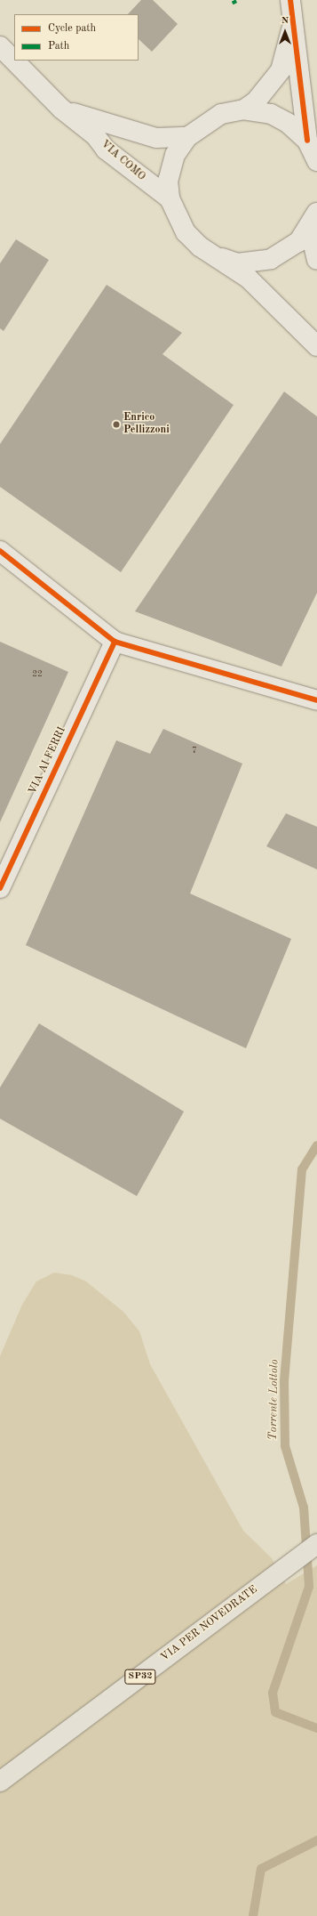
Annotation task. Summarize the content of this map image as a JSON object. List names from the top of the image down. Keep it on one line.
{"streets":{"main road":["VIA COMO","VIA AI FERRI","VIA PER NOVEDRATE","SP32"]},"water":["Torrente Lottolo"],"places":["Enrico Pellizzoni"],"house_numbers":["22","7"],"legend":["Cycle path","Path"],"north":"top"}
